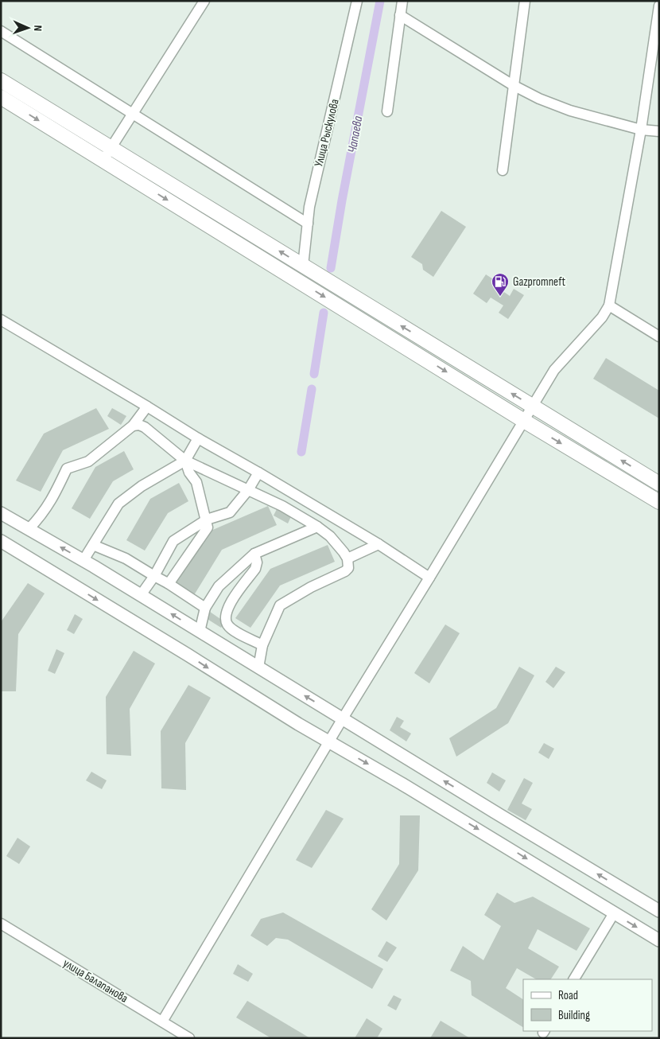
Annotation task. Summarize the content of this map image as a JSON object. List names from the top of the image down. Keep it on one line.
{"streets":{"street":["Улица Рыскулова","улица Балапанова"]},"water":["Чапаева"],"places":{"fuel station":["Gazpromneft"]},"legend":["Road","Building"],"north":"right"}
